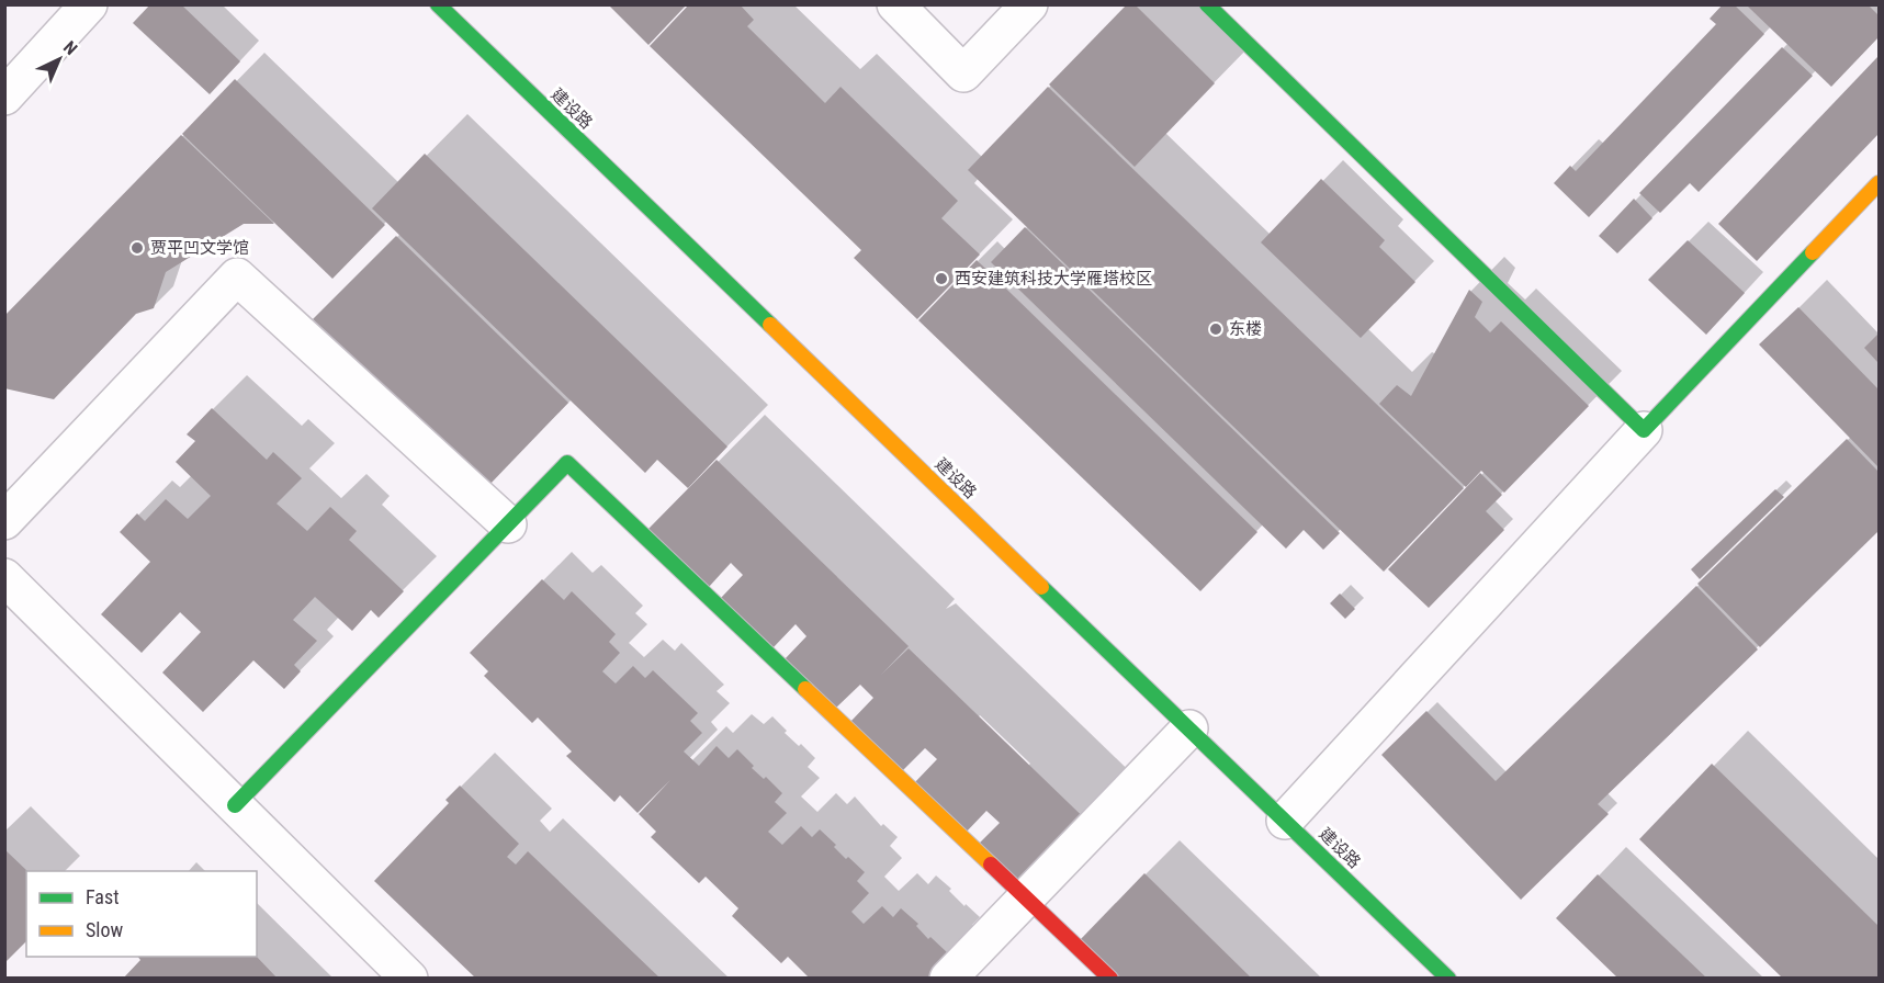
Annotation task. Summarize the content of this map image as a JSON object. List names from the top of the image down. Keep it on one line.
{"streets":{"street":["建设路"]},"places":["贾平凹文学馆","西安建筑科技大学雁塔校区","东楼"],"legend":["Fast","Slow"],"north":"top right"}
